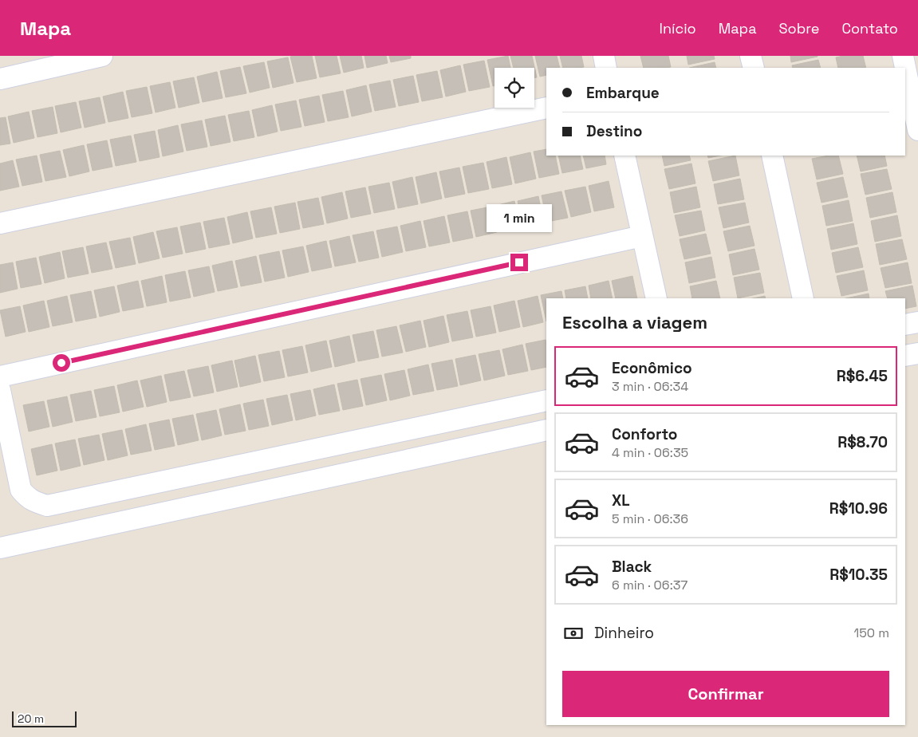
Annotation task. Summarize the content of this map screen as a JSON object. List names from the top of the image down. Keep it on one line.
{"scale_bar":"20 m","page":{"header":"Mapa","nav":["Início","Mapa","Sobre","Contato"],"banner":["Embarque","Destino"],"bubble":"1 min","heading":"Escolha a viagem","list":[{"name":"Econômico","note":"3 min · 06:34","value":"R$6.45"},{"name":"Conforto","note":"4 min · 06:35","value":"R$8.70"},{"name":"XL","note":"5 min · 06:36","value":"R$10.96"},{"name":"Black","note":"6 min · 06:37","value":"R$10.35"}],"pay":["Dinheiro","150 m"],"buttons":"Confirmar","scale":"20 m"}}
